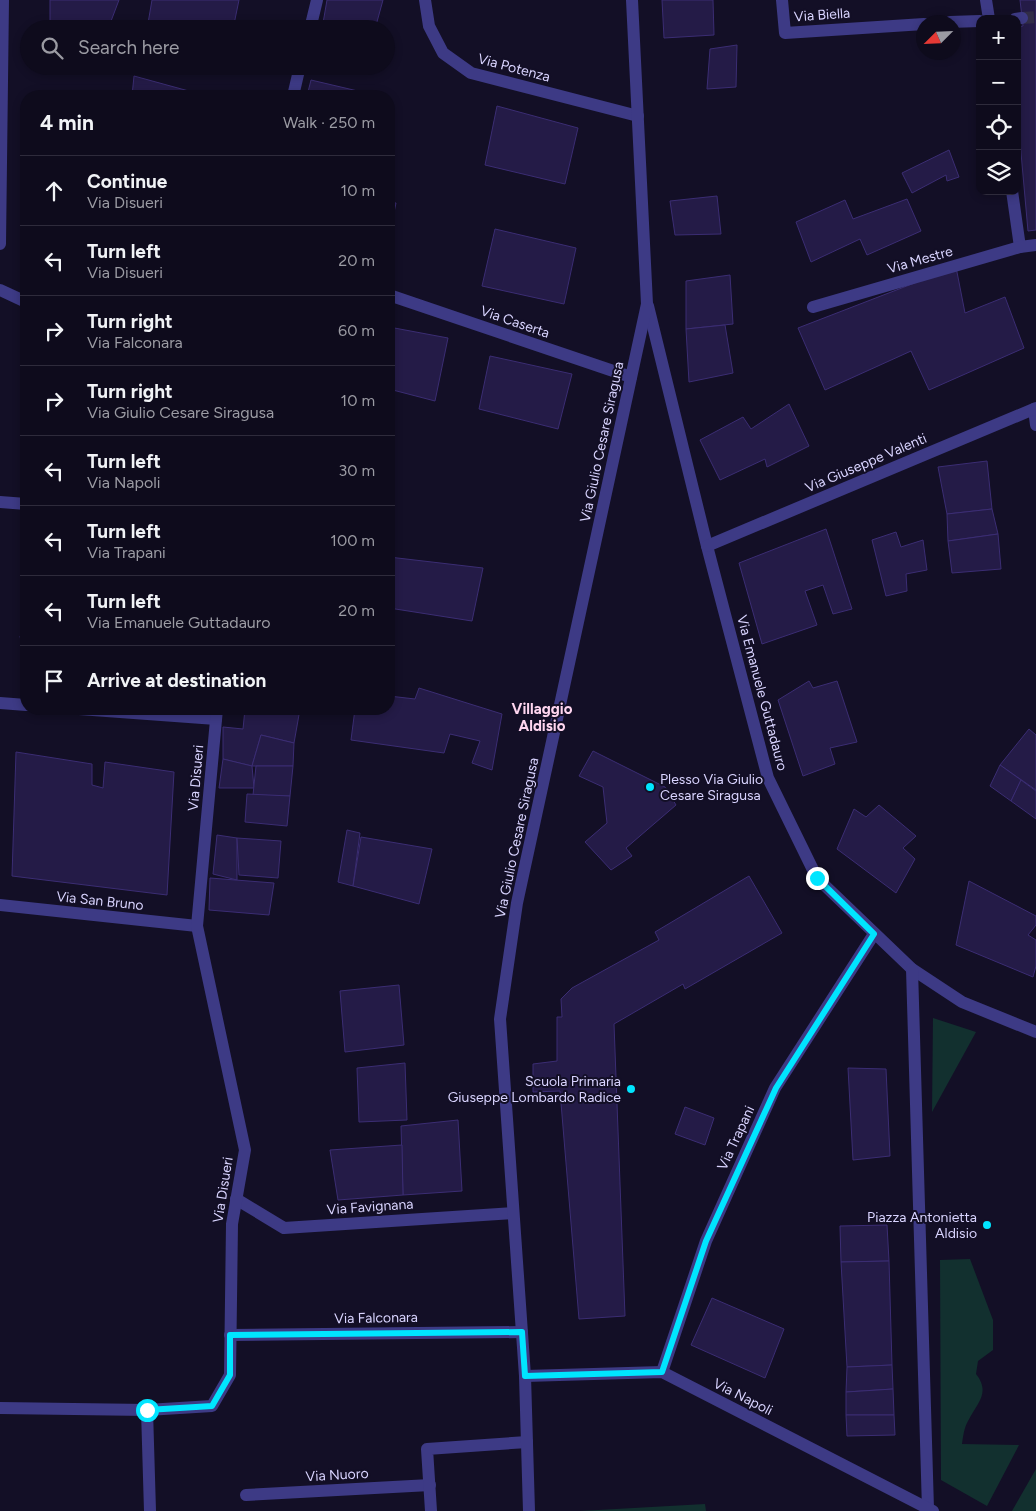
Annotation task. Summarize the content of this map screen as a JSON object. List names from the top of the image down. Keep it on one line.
{"streets":{"street":["Via Biella","Via Potenza","Via Mestre","Via Caserta","Via Giulio Cesare Siragusa","Via Giuseppe Valenti","Via Emanuele Guttadauro","Via Disueri","Via San Bruno","Via Trapani","Via Favignana","Via Falconara","Via Napoli","Via Nuoro"]},"crossings":[["Via Potenza","Via Giulio Cesare Siragusa"],["Via Caserta","Via Giulio Cesare Siragusa"],["Via Giulio Cesare Siragusa","Via Emanuele Guttadauro"],["Via Giulio Cesare Siragusa","Via Favignana"],["Via Giulio Cesare Siragusa","Via Falconara"],["Via Giulio Cesare Siragusa","Via Napoli"],["Via Giuseppe Valenti","Via Emanuele Guttadauro"],["Via Emanuele Guttadauro","Via Trapani"],["Via Disueri","Via San Bruno"],["Via Disueri","Via Favignana"],["Via Disueri","Via Falconara"],["Via Trapani","Via Napoli"]],"districts":["Villaggio Aldisio"],"places":["Plesso Via Giulio Cesare Siragusa","Scuola Primaria Giuseppe Lombardo Radice","Piazza Antonietta Aldisio"],"north":"bottom left","page":{"map_buttons":["+","−"],"search":"Search here","heading":["4 min","Walk · 250 m"],"list":[["Continue","Via Disueri","10 m"],["Turn left","Via Disueri","20 m"],["Turn right","Via Falconara","60 m"],["Turn right","Via Giulio Cesare Siragusa","10 m"],["Turn left","Via Napoli","30 m"],["Turn left","Via Trapani","100 m"],["Turn left","Via Emanuele Guttadauro","20 m"],"Arrive at destination"]}}
